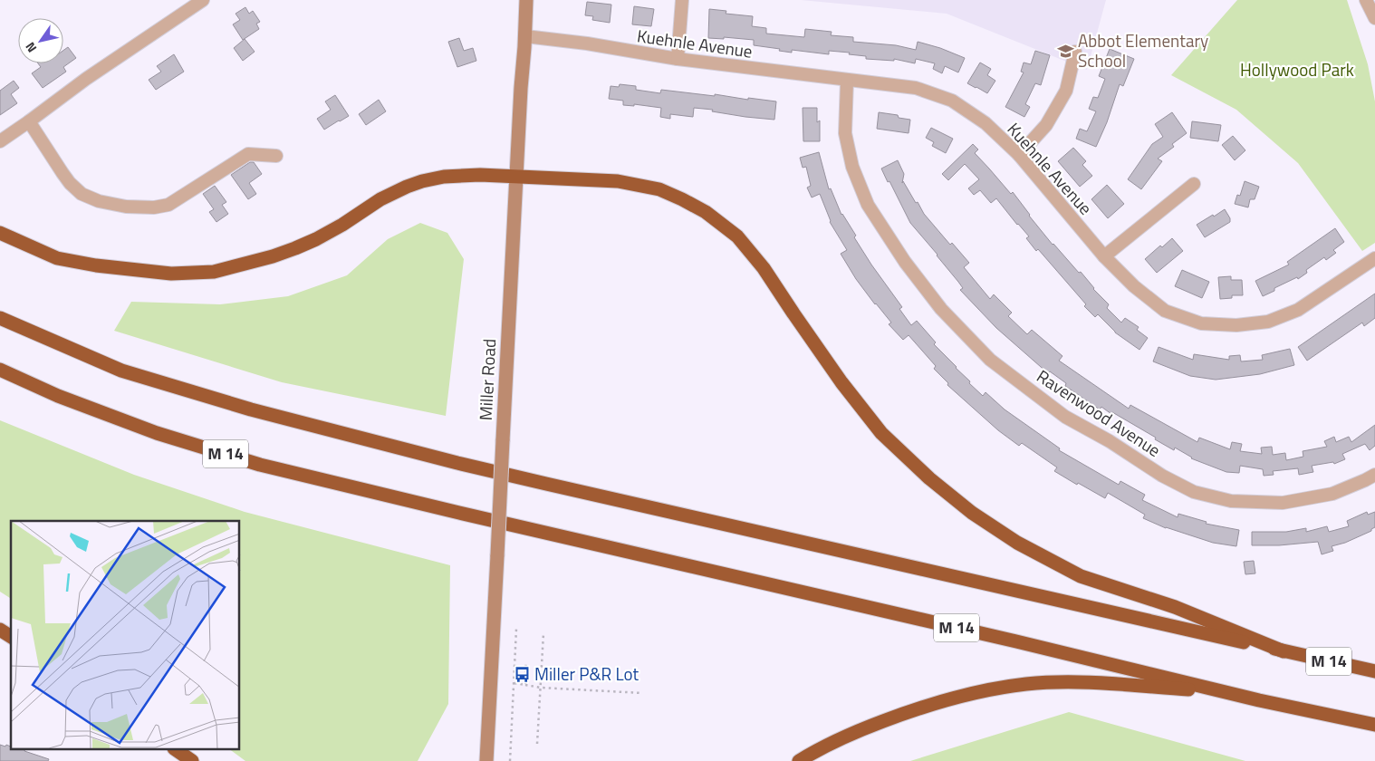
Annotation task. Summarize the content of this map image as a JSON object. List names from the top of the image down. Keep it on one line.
{"streets":{"highway":["M 14"],"main road":["Miller Road"],"street":["Kuehnle Avenue","Ravenwood Avenue"]},"crossings":[["Kuehnle Avenue","Miller Road"],["Kuehnle Avenue","Ravenwood Avenue"]],"parks":["Hollywood Park"],"places":{"school or university":["Abbot Elementary School"],"bus stop":["Miller P&R Lot"]},"north":"bottom left"}
